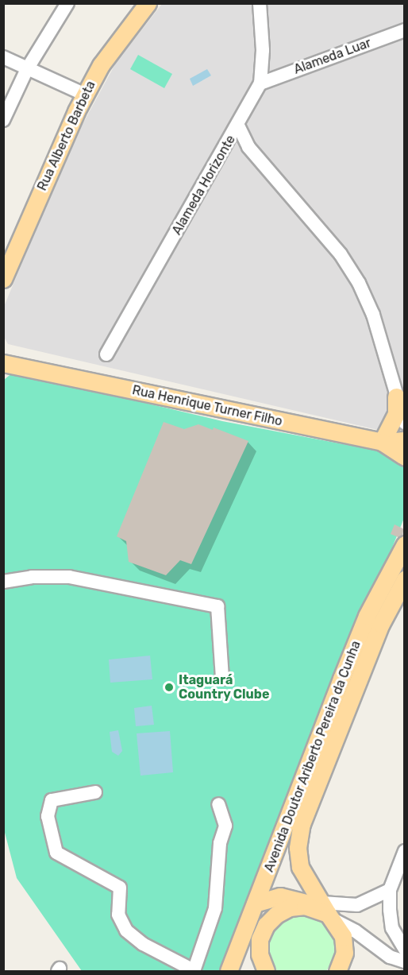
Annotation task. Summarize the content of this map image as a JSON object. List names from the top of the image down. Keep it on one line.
{"streets":{"main road":["Rua Alberto Barbeta","Rua Henrique Turner Filho","Avenida Doutor Ariberto Pereira da Cunha"],"street":["Alameda Luar","Alameda Horizonte"]},"crossings":[["Alameda Luar","Alameda Horizonte"]],"places":["Itaguará Country Clube"]}
